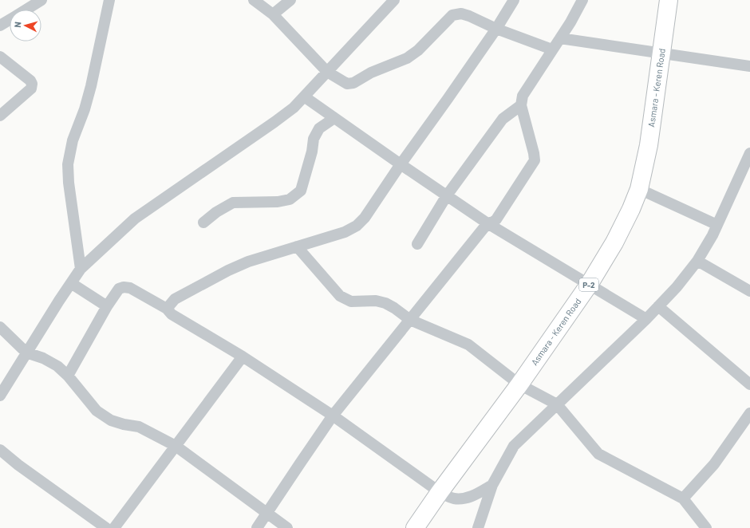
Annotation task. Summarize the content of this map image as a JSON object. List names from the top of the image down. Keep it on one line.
{"streets":{"highway":["Asmara - Keren Road","P-2"]},"north":"left"}
